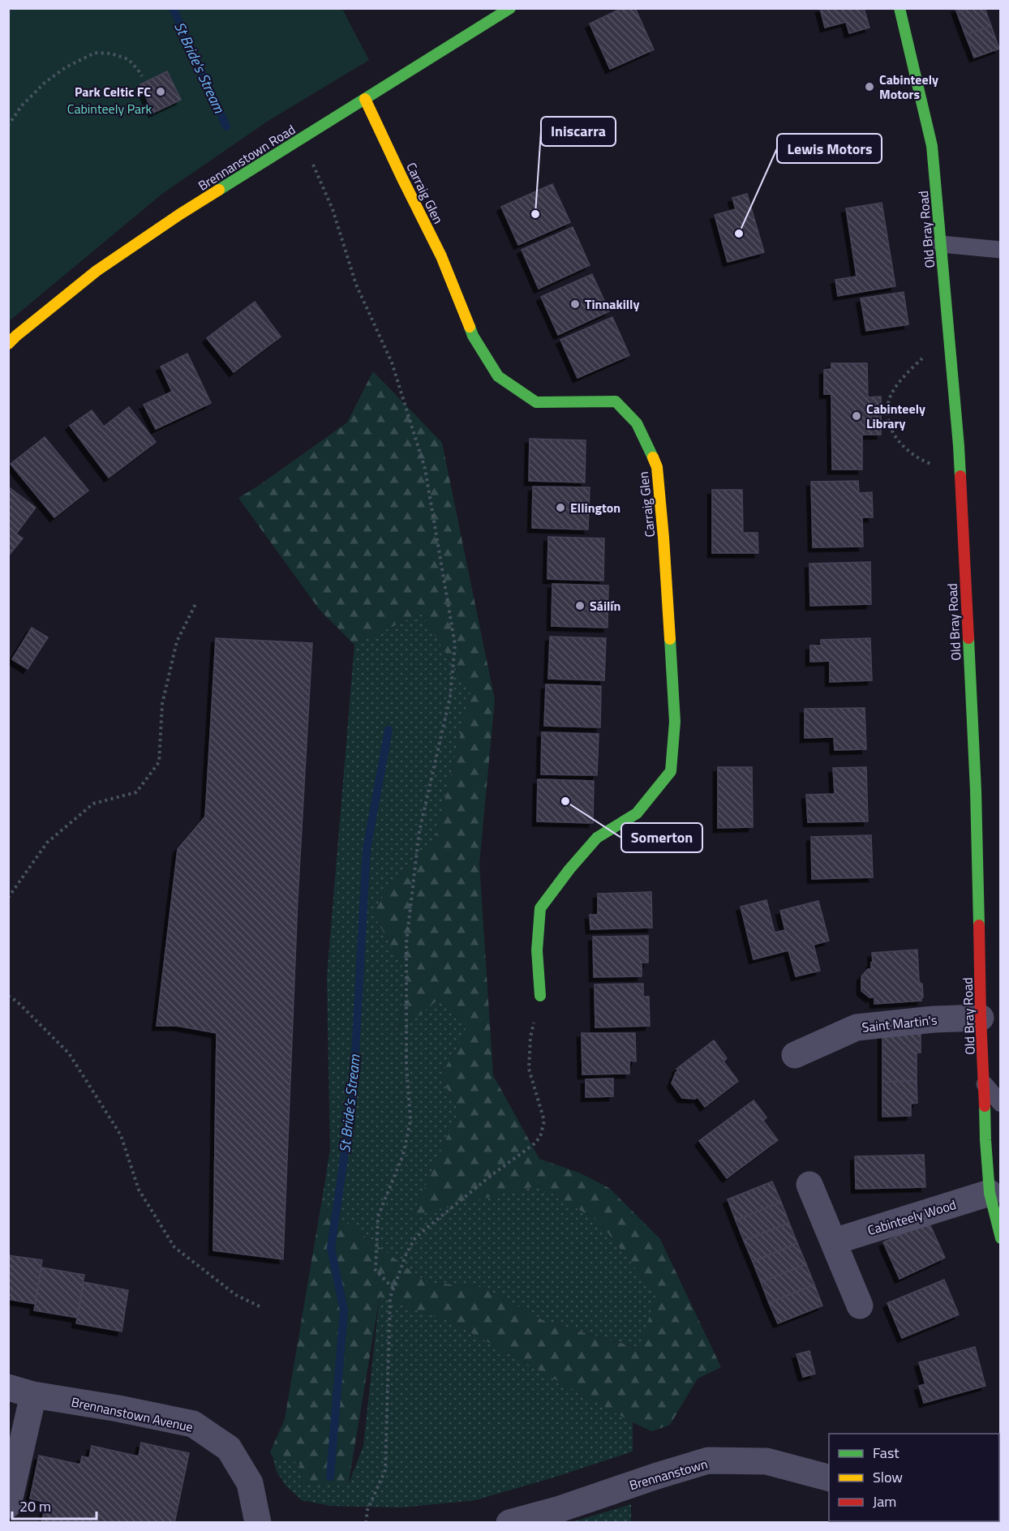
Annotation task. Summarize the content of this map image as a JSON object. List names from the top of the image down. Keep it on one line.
{"streets":{"street":["Brennanstown Road","Carraig Glen","Old Bray Road","Saint Martin's","Cabinteely Wood","Brennanstown Avenue","Brennanstown"]},"crossings":[["Brennanstown Road","Carraig Glen"],["Old Bray Road","Saint Martin's"],["Old Bray Road","Cabinteely Wood"]],"water":["St Bride's Stream"],"parks":["Cabinteely Park"],"places":["Cabinteely Motors","Park Celtic FC","Iniscarra","Lewis Motors","Tinnakilly","Cabinteely Library","Ellington","Sáilín","Somerton"],"legend":["Fast","Slow","Jam"],"scale_bar":"20 m"}
